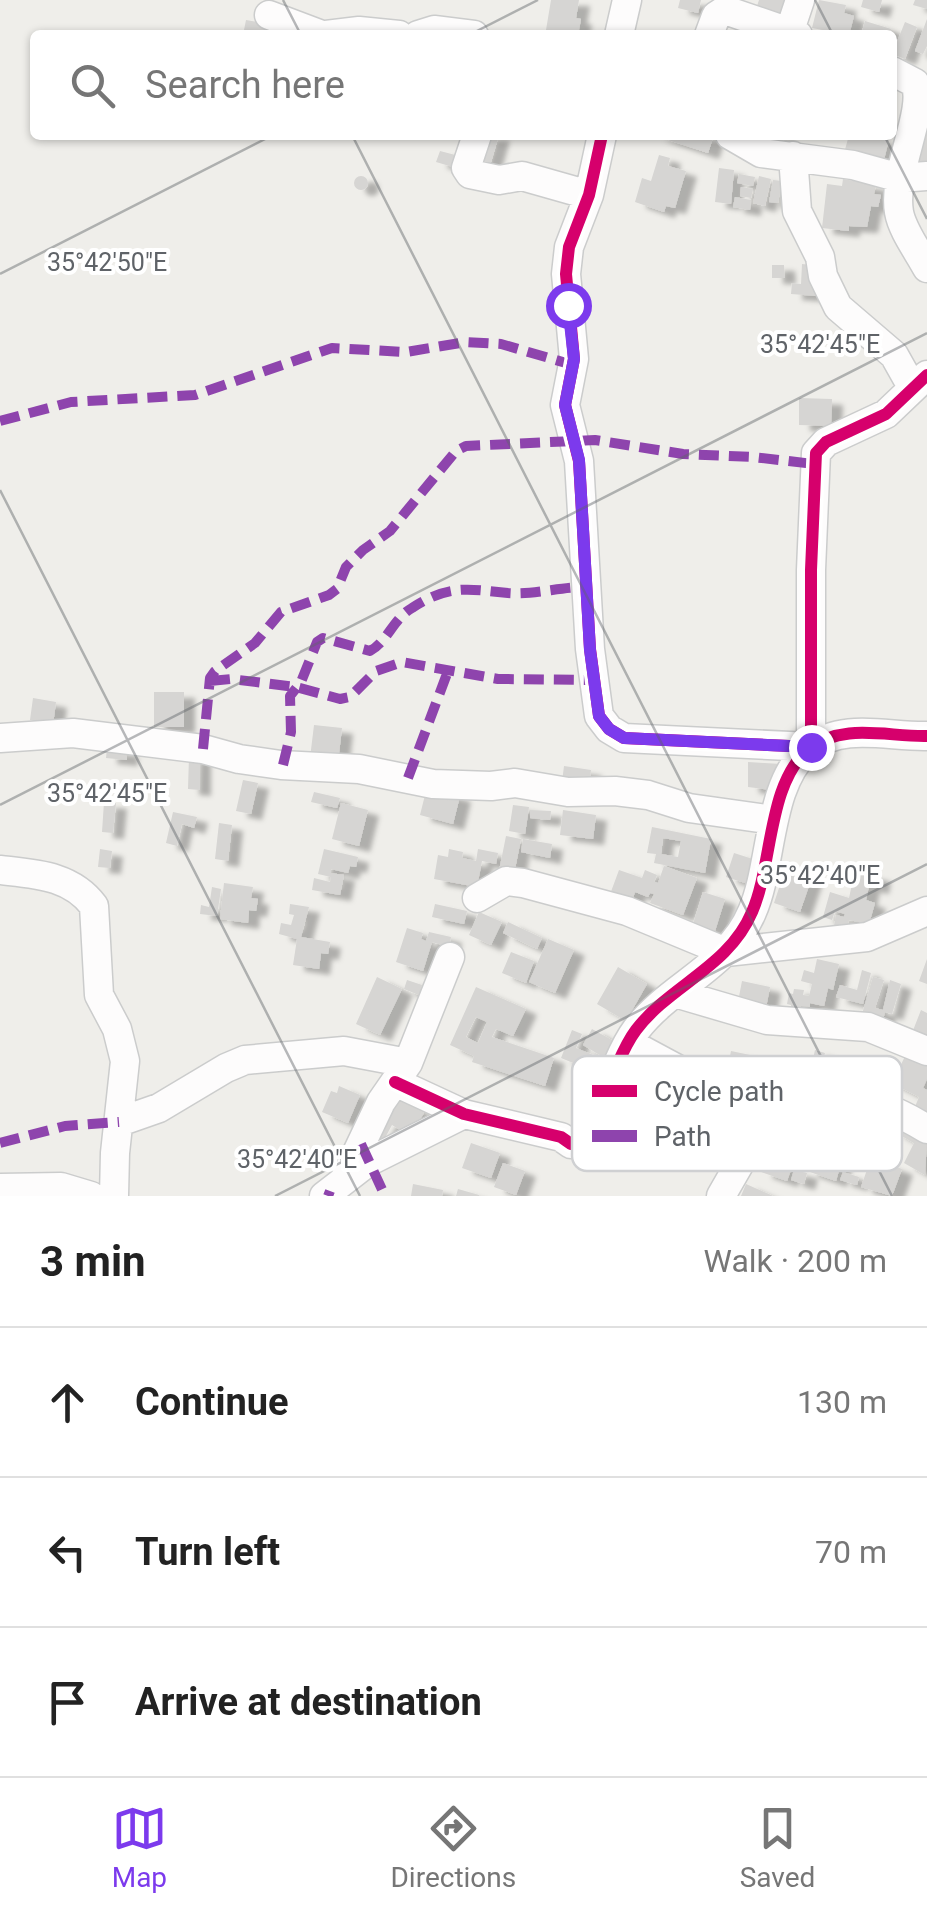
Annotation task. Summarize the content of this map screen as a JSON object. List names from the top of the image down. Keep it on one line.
{"legend":["Cycle path","Path"],"page":{"search":"Search here","heading":["3 min","Walk · 200 m"],"list":[["Continue","130 m"],["Turn left","70 m"],"Arrive at destination"],"nav":["Map","Directions","Saved"]},"coordinates":["35°42'50\"E","35°42'45\"E","35°42'40\"E"]}
